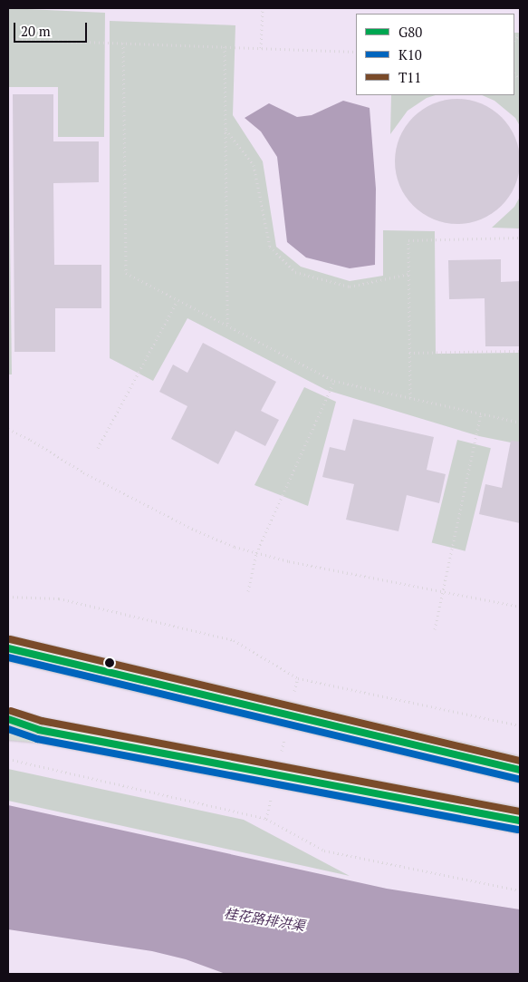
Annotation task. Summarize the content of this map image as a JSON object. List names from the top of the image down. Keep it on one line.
{"water":["桂花路排洪渠"],"lines":["transit line T11","transit line G80","transit line K10"],"legend":["G80","K10","T11"],"scale_bar":"20 m"}
